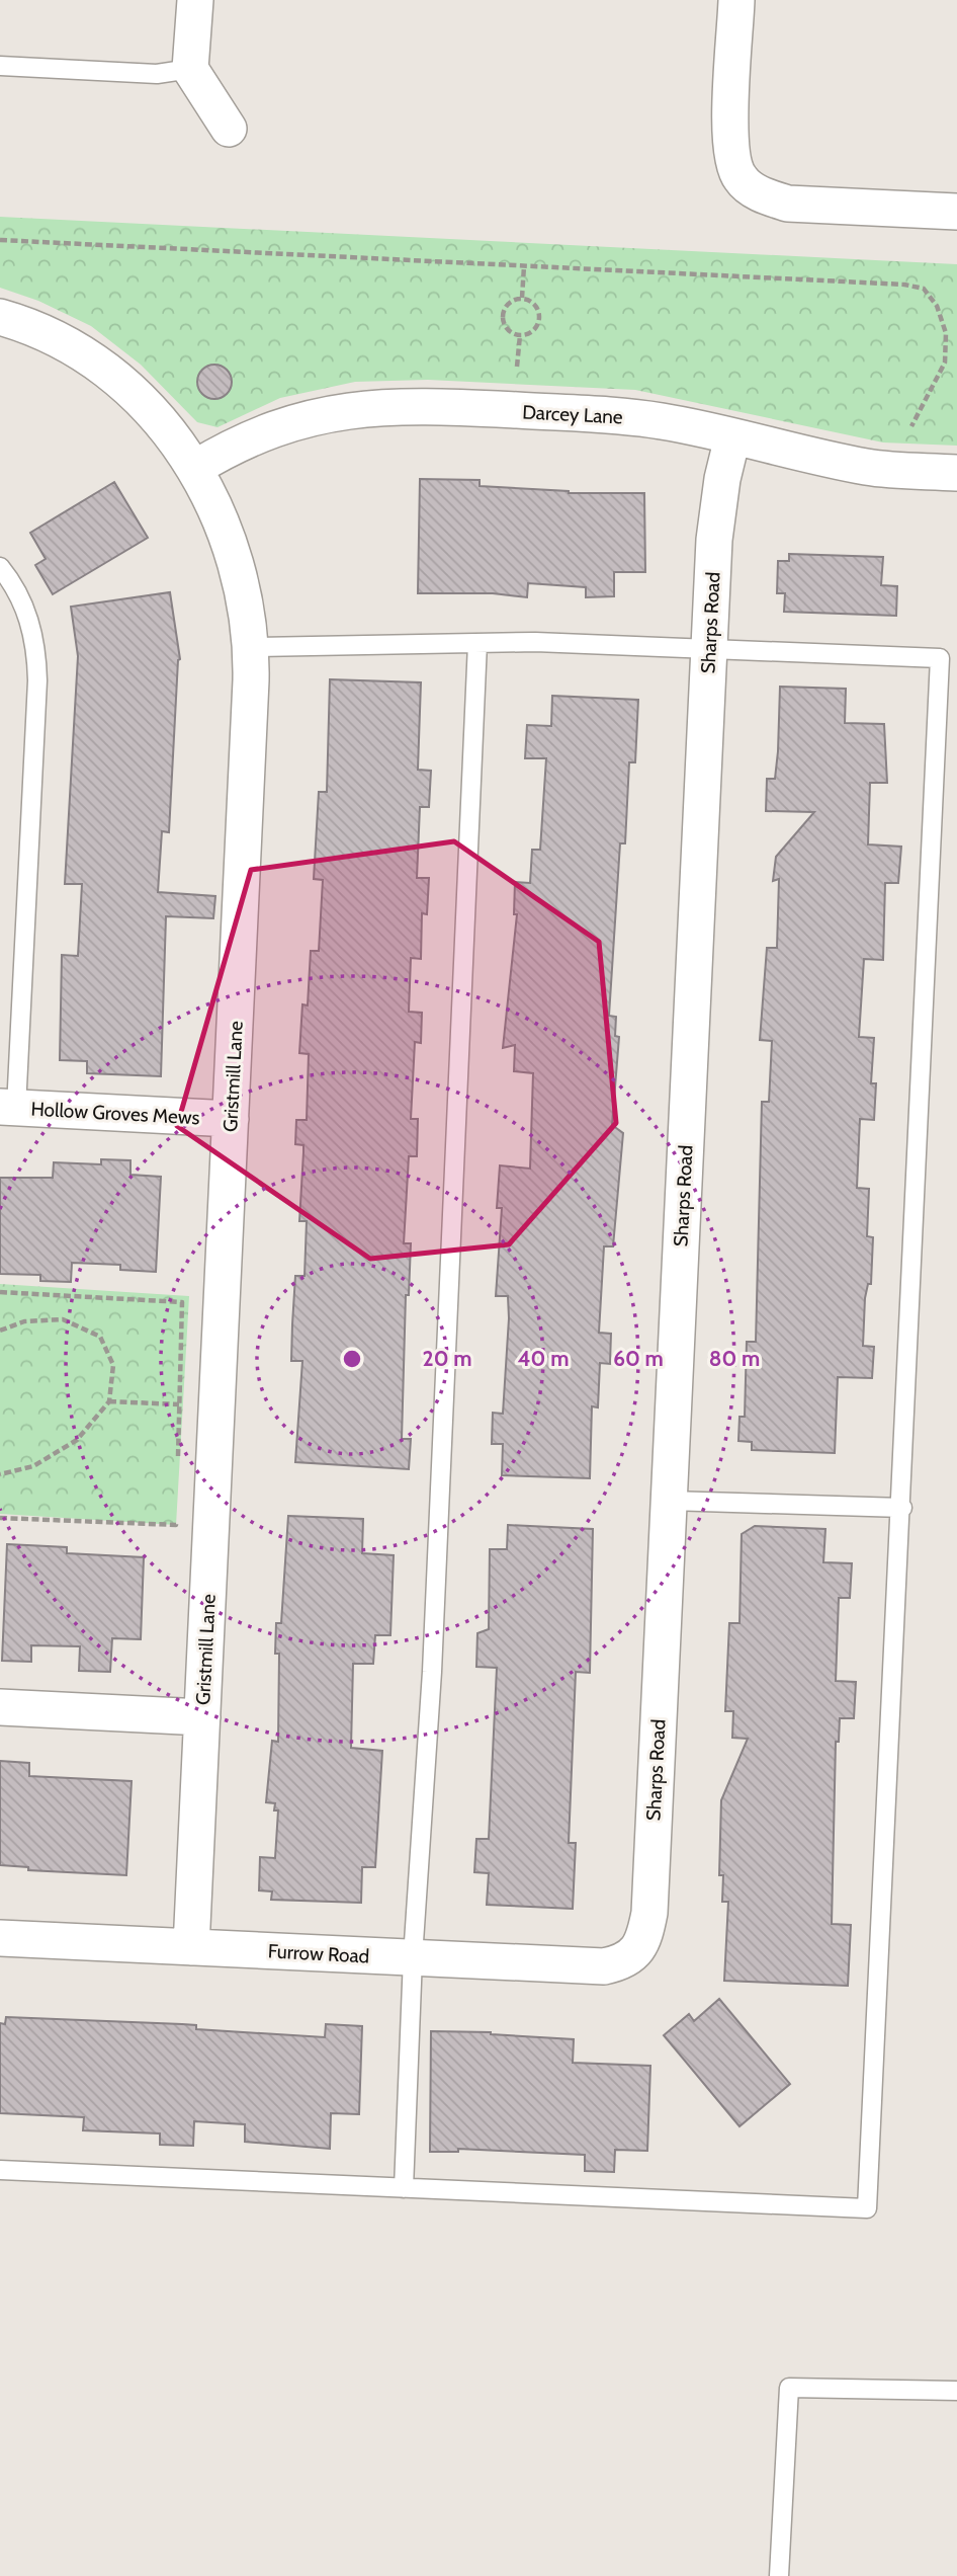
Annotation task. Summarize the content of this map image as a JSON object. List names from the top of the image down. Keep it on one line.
{"streets":{"street":["Darcey Lane","Sharps Road","Gristmill Lane","Hollow Groves Mews","Furrow Road"]},"crossings":[["Darcey Lane","Sharps Road"],["Darcey Lane","Gristmill Lane"],["Sharps Road","Furrow Road"],["Gristmill Lane","Hollow Groves Mews"],["Gristmill Lane","Furrow Road"]],"rings":["20 m","40 m","60 m","80 m"]}
